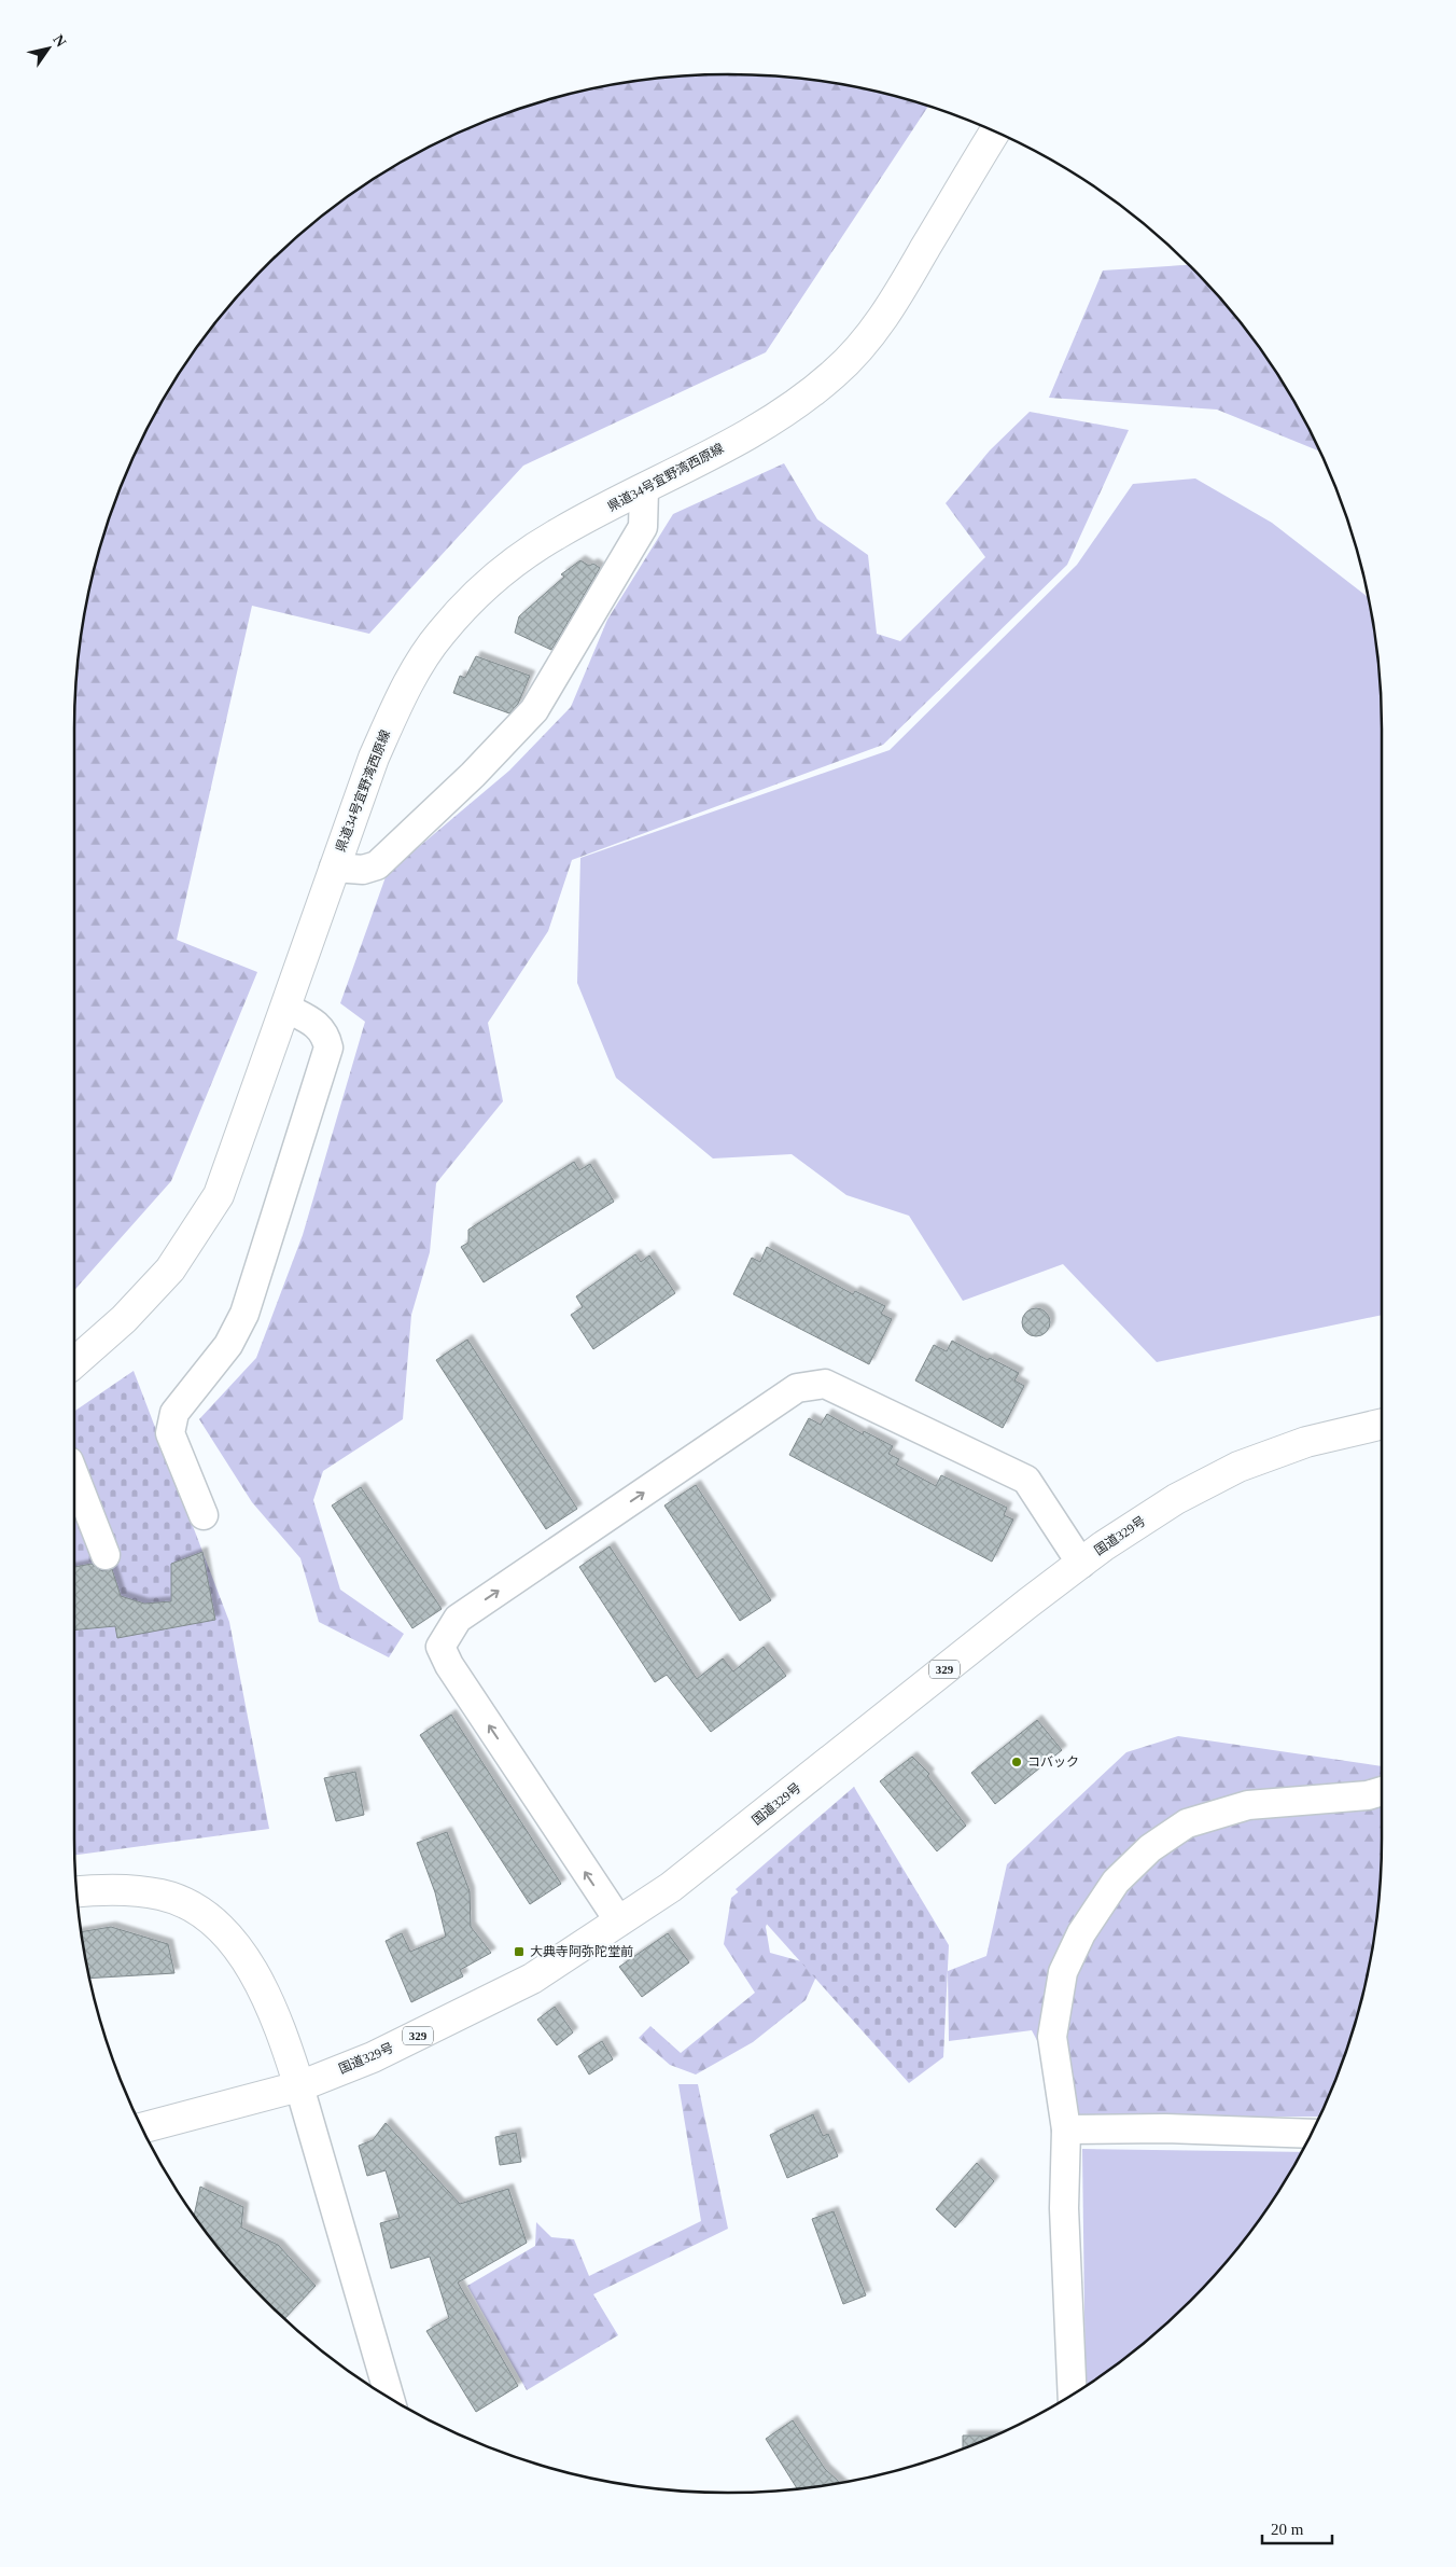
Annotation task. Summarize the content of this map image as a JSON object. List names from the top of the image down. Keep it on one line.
{"streets":{"main road":["県道34号宜野湾西原線","国道329号","329"]},"places":{"other":["コバック"],"transit":["大典寺阿弥陀堂前"]},"scale_bar":"20 m","north":"top right"}
